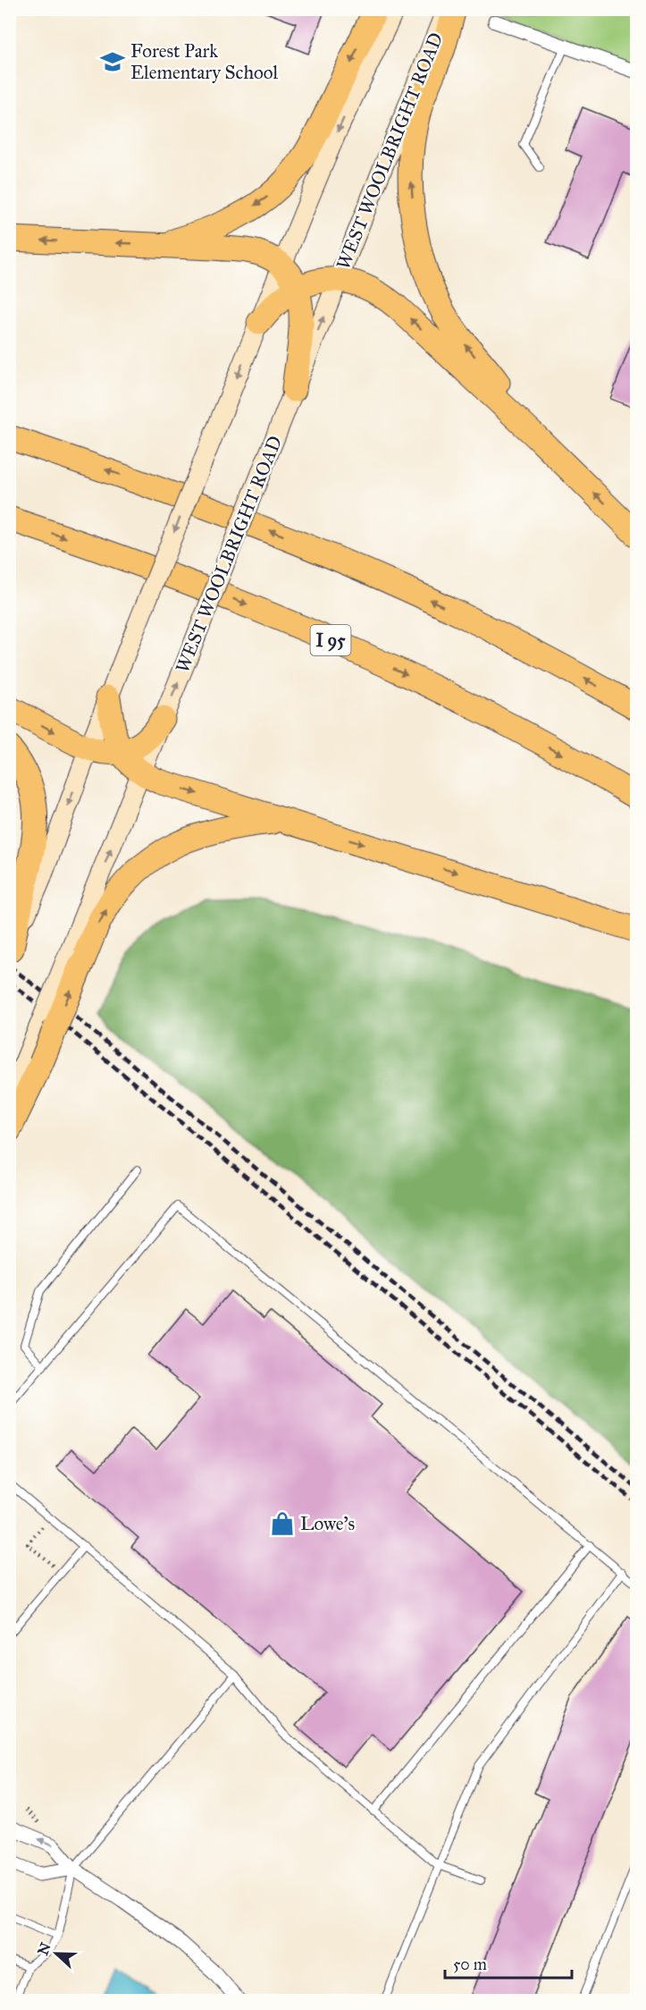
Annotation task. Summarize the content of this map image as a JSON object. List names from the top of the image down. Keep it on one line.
{"streets":{"highway":["I 95"],"main road":["WEST WOOLBRIGHT ROAD"]},"places":{"school or university":["Forest Park Elementary School"],"shop":["Lowe's"]},"scale_bar":"50 m","north":"left"}
